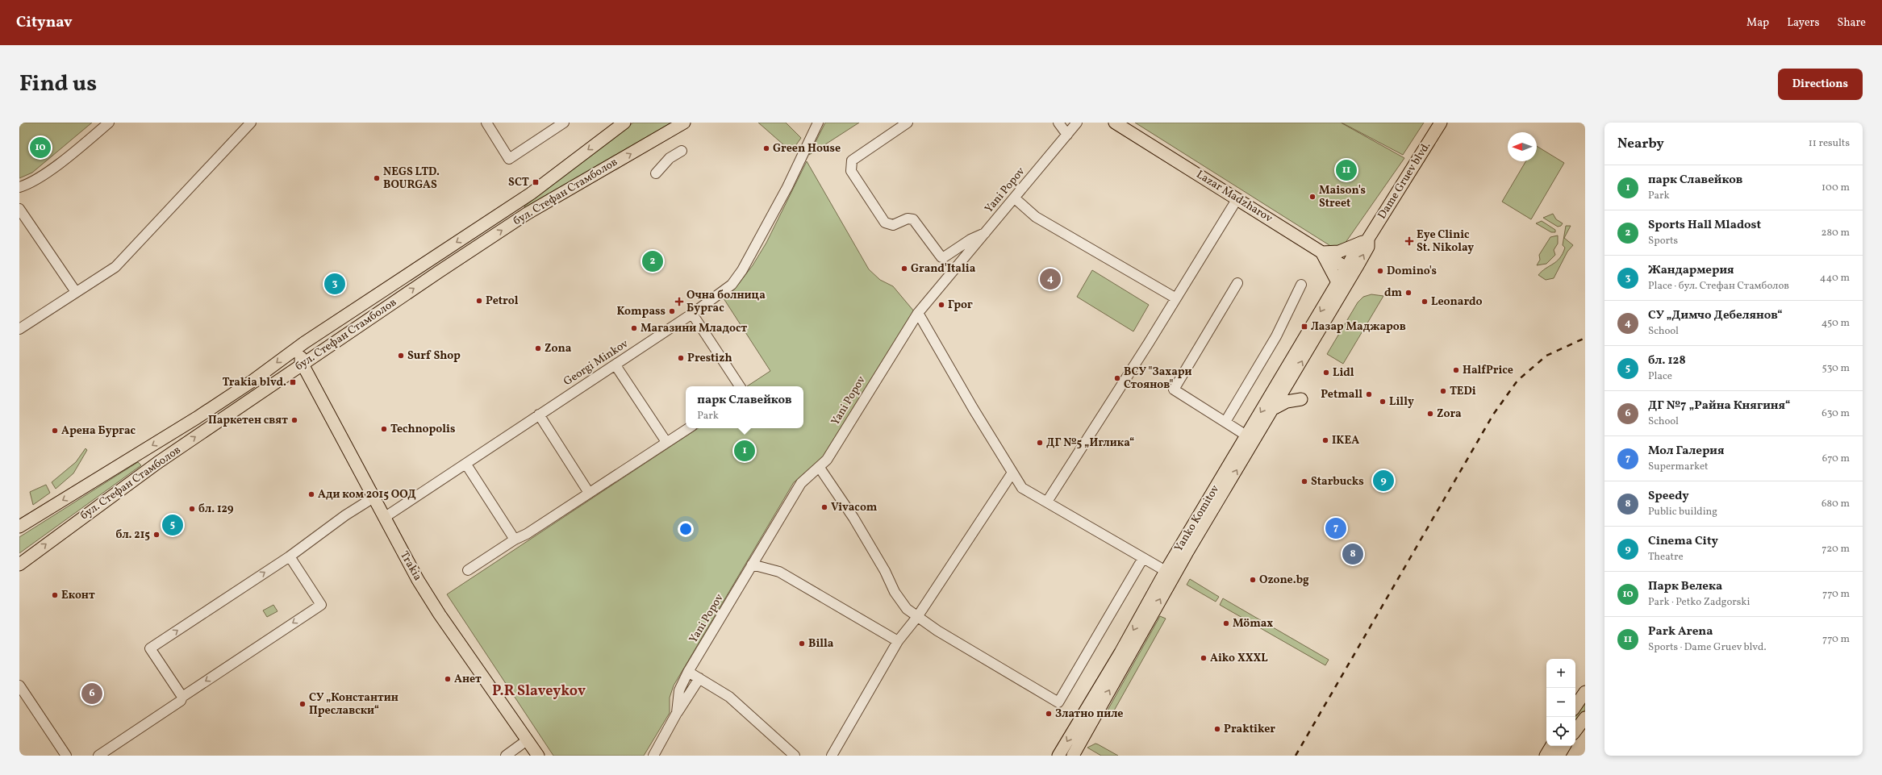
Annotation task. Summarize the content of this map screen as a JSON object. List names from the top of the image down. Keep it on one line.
{"streets":{"main road":["Dame Gruev blvd.","бул. Стефан Стамболов","Lazar Madzharov","Yanko Komitov","Trakia"],"street":["Yani Popov","Georgi Minkov"]},"crossings":[["Dame Gruev blvd.","Lazar Madzharov"],["Dame Gruev blvd.","Yanko Komitov"],["бул. Стефан Стамболов","Trakia"],["Georgi Minkov","Trakia"]],"districts":["P.R Slaveykov"],"places":{"other":["Green House","NEGS LTD. BOURGAS","Maison's Street","Grand'Italia","Domino's","dm","Petrol","Leonardo","Грог","Kompass","Магазини Mладост","Zona","Surf Shop","Prestizh","HalfPrice","Lidl","ВСУ \"Захари Стоянов\"","TEDi","Petmall","Lilly","Zora","Паркетен свят","Technopolis","Арена Бургас","IKEA","ДГ №5 „Иглика“","Starbucks","Ади ком 2015 ООД","Vivacom","бл. 129","бл. 215","Ozone.bg","Еконт","Mömax","Billa","Aiko XXXL","Анет","СУ „Константин Преславски“","Златно пиле","Praktiker"],"transit":["SCT","Лазар Маджаров","Trakia blvd."],"health":["Eye Clinic St. Nikolay","Oчна болница Бургас"]},"north":"left","page":{"header":"Citynav","nav":["Map","Layers","Share"],"title":"Find us","buttons":"Directions","heading":["Nearby","11 results"],"pins":["10","11","2","4","3","1","9","5","7","8","6"],"list":[{"mark":"1","name":"парк Славейков","note":"Park","value":"100 m"},{"mark":"2","name":"Sports Hall Mladost","note":"Sports","value":"280 m"},{"mark":"3","name":"Жандармерия","note":"Place · бул. Стефан Стамболов","value":"440 m"},{"mark":"4","name":"СУ „Димчо Дебелянов“","note":"School","value":"450 m"},{"mark":"5","name":"бл. 128","note":"Place","value":"530 m"},{"mark":"6","name":"ДГ №7 „Райна Княгиня“","note":"School","value":"630 m"},{"mark":"7","name":"Мол Галерия","note":"Supermarket","value":"670 m"},{"mark":"8","name":"Speedy","note":"Public building","value":"680 m"},{"mark":"9","name":"Cinema City","note":"Theatre","value":"720 m"},{"mark":"10","name":"Парк Велека","note":"Park · Petko Zadgorski","value":"770 m"},{"mark":"11","name":"Park Arena","note":"Sports · Dame Gruev blvd.","value":"770 m"}],"popup":["парк Славейков","Park"],"map_buttons":["+","−"]}}
